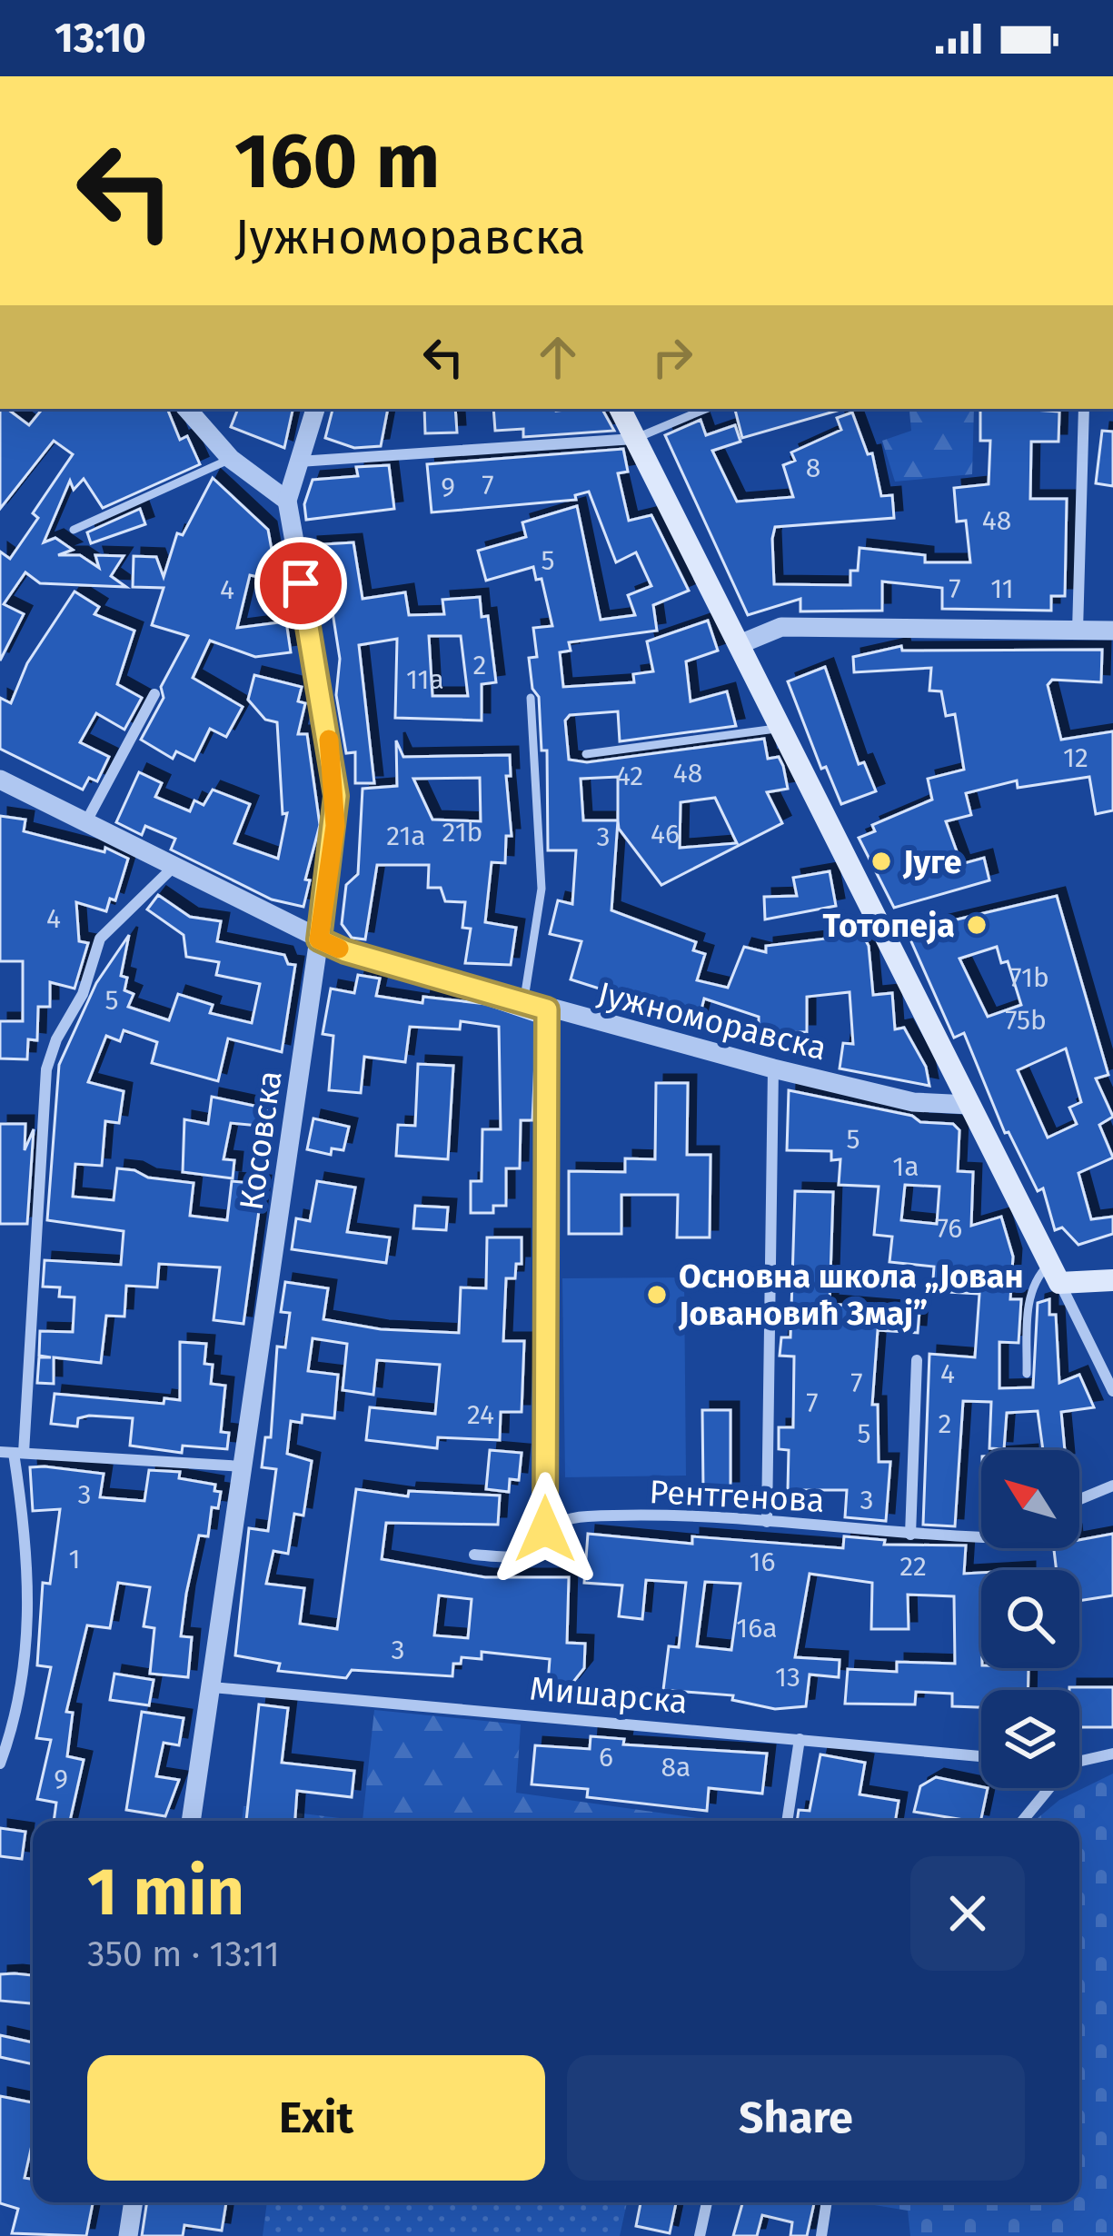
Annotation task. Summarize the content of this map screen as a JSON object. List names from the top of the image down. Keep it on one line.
{"streets":{"street":["Јужноморавска","Косовска","Рентгенова","Мишарска"]},"crossings":[["Јужноморавска","Косовска"],["Косовска","Мишарска"]],"places":["Југе","Тотопеја","Основна школа „Јован Јовановић Змај”"],"house_numbers":["8","7","9","48","5","7","11","4","2","11a","12","48","42","21b","46","21a","3","4","71b","5","75b","5","1a","76","4","7","7","24","2","5","3","3","1","16","22","16a","3","13","6","8a","9"],"north":"top left","page":{"status":"13:10","turn":["160 m","Јужноморавска"],"heading":["1 min","350 m · 13:11"],"buttons":["Exit","Share"]}}
